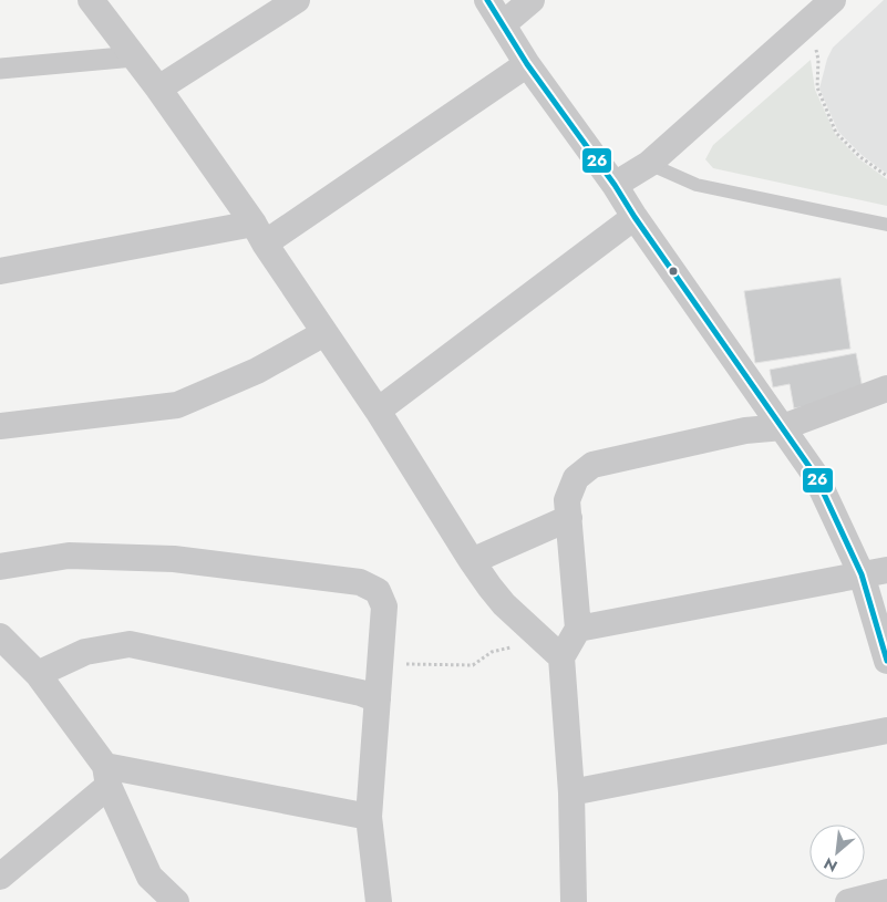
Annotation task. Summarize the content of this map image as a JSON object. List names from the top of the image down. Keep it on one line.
{"lines":["transit line 26"],"north":"bottom left"}
